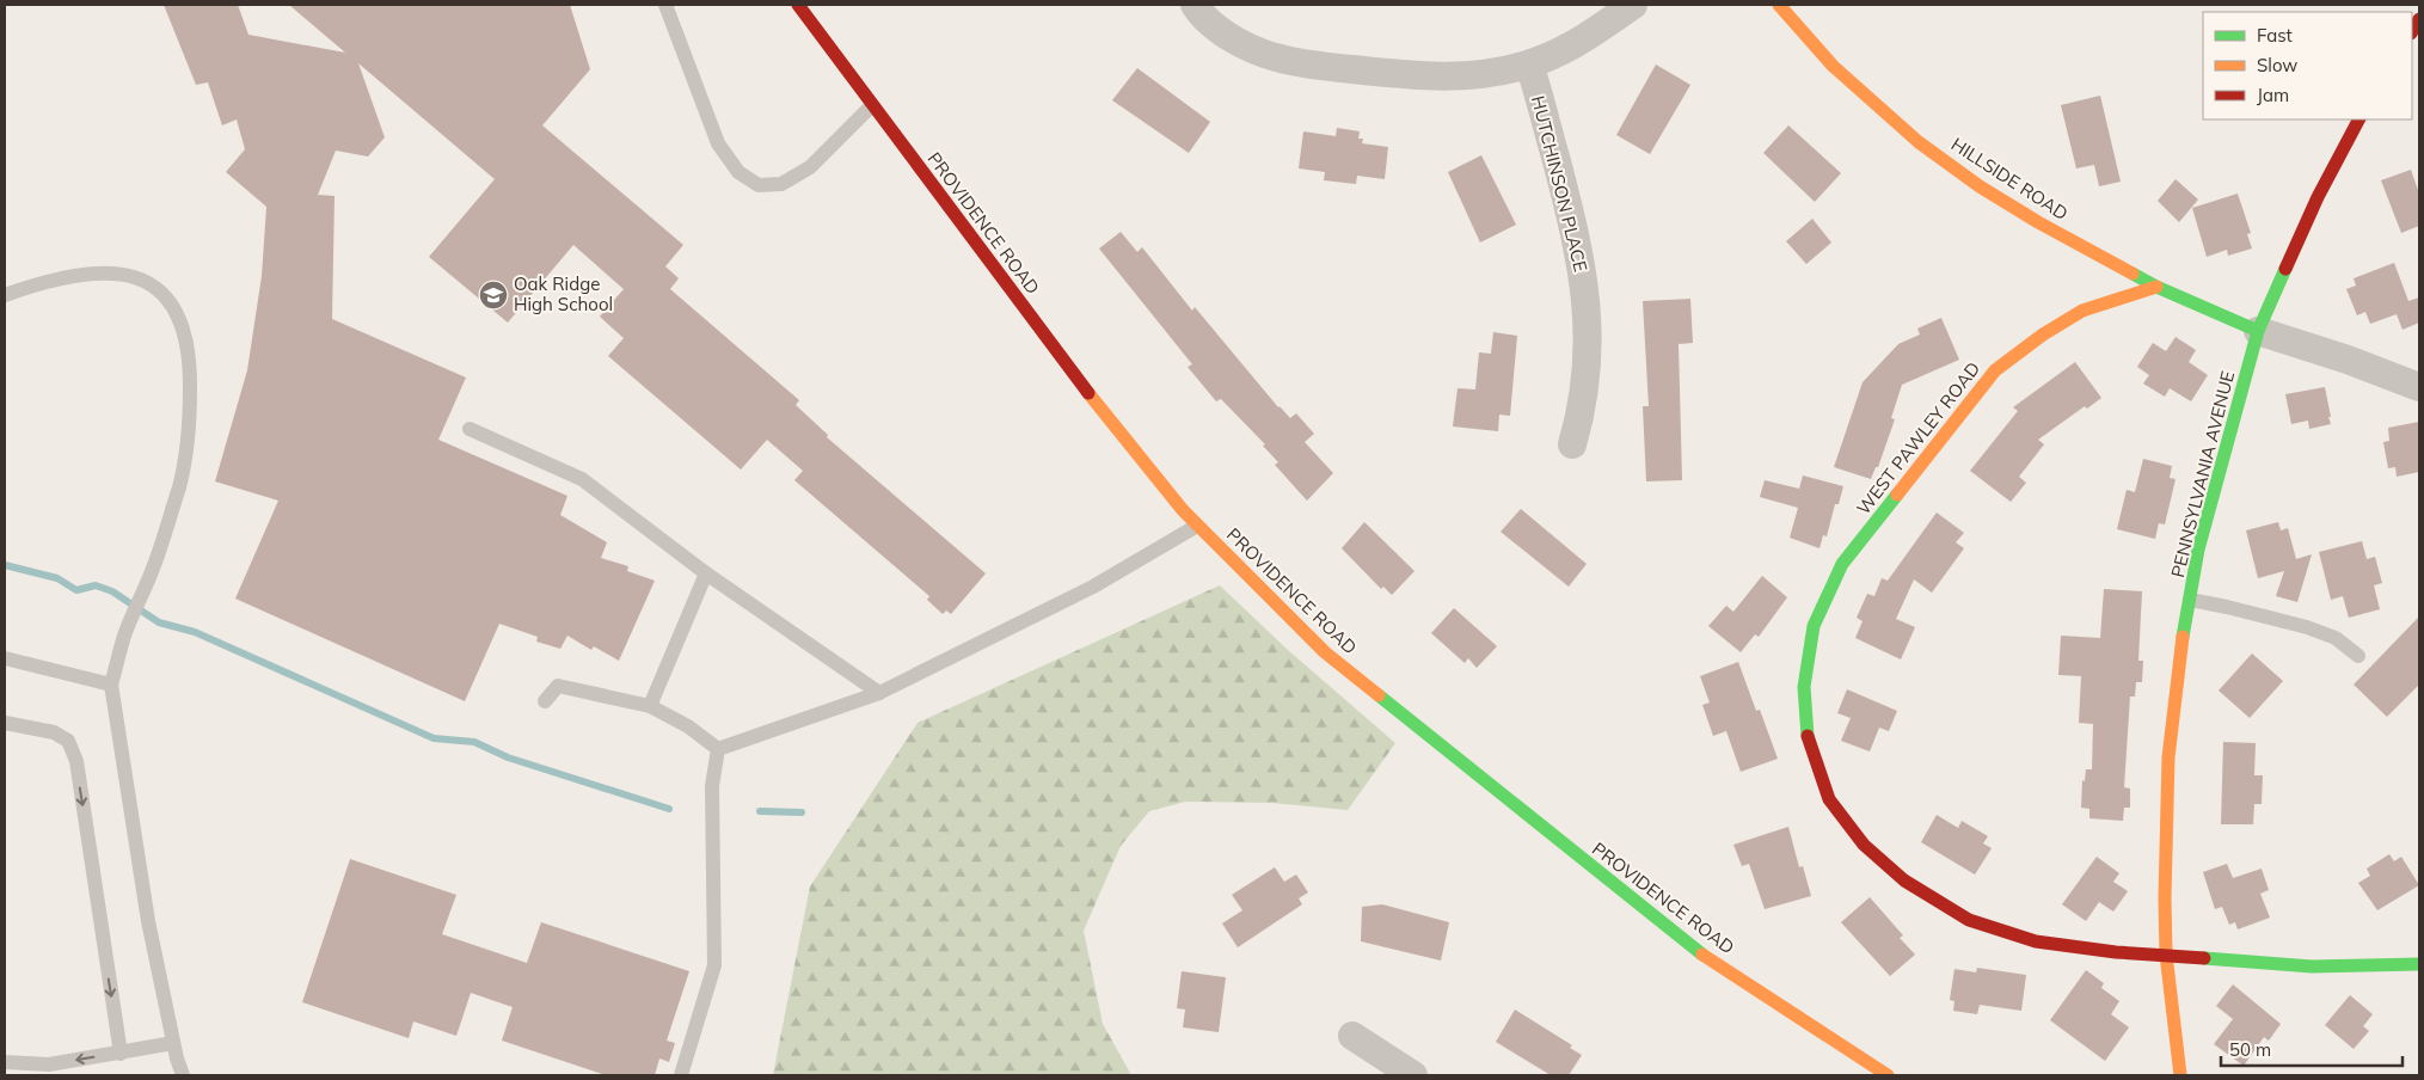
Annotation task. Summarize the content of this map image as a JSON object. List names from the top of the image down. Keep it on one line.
{"streets":{"street":["HILLSIDE ROAD","HUTCHINSON PLACE","PROVIDENCE ROAD","WEST PAWLEY ROAD","PENNSYLVANIA AVENUE"]},"crossings":[["HILLSIDE ROAD","WEST PAWLEY ROAD"],["HILLSIDE ROAD","PENNSYLVANIA AVENUE"],["WEST PAWLEY ROAD","PENNSYLVANIA AVENUE"]],"places":{"school or university":["Oak Ridge High School"]},"legend":["Fast","Slow","Jam"],"scale_bar":"50 m"}
